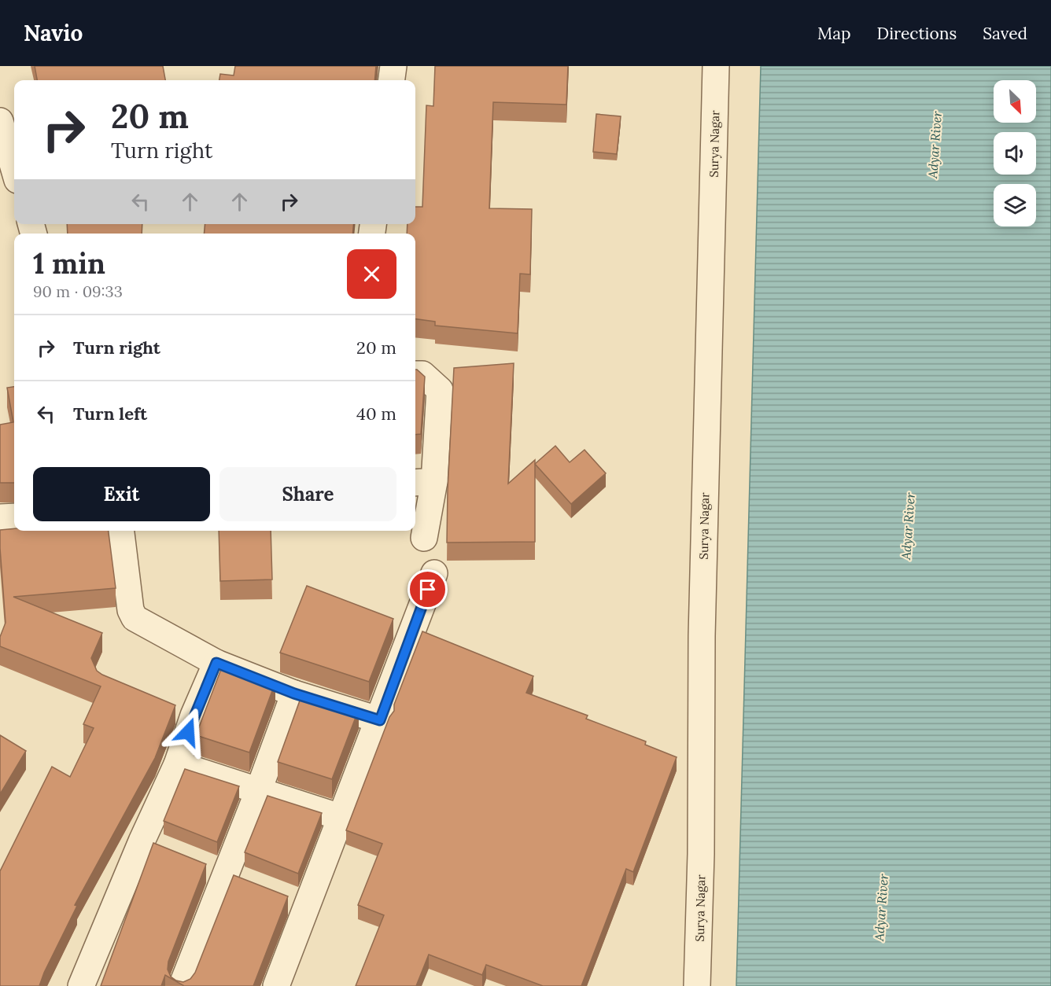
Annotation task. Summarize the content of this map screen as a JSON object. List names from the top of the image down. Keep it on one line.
{"streets":{"street":["Surya Nagar"]},"water":["Adyar River"],"north":"bottom right","page":{"header":"Navio","nav":["Map","Directions","Saved"],"turn":["20 m","Turn right"],"heading":["1 min","90 m · 09:33"],"list":[{"name":"Turn right","value":"20 m"},{"name":"Turn left","value":"40 m"}],"buttons":["Exit","Share"]}}
